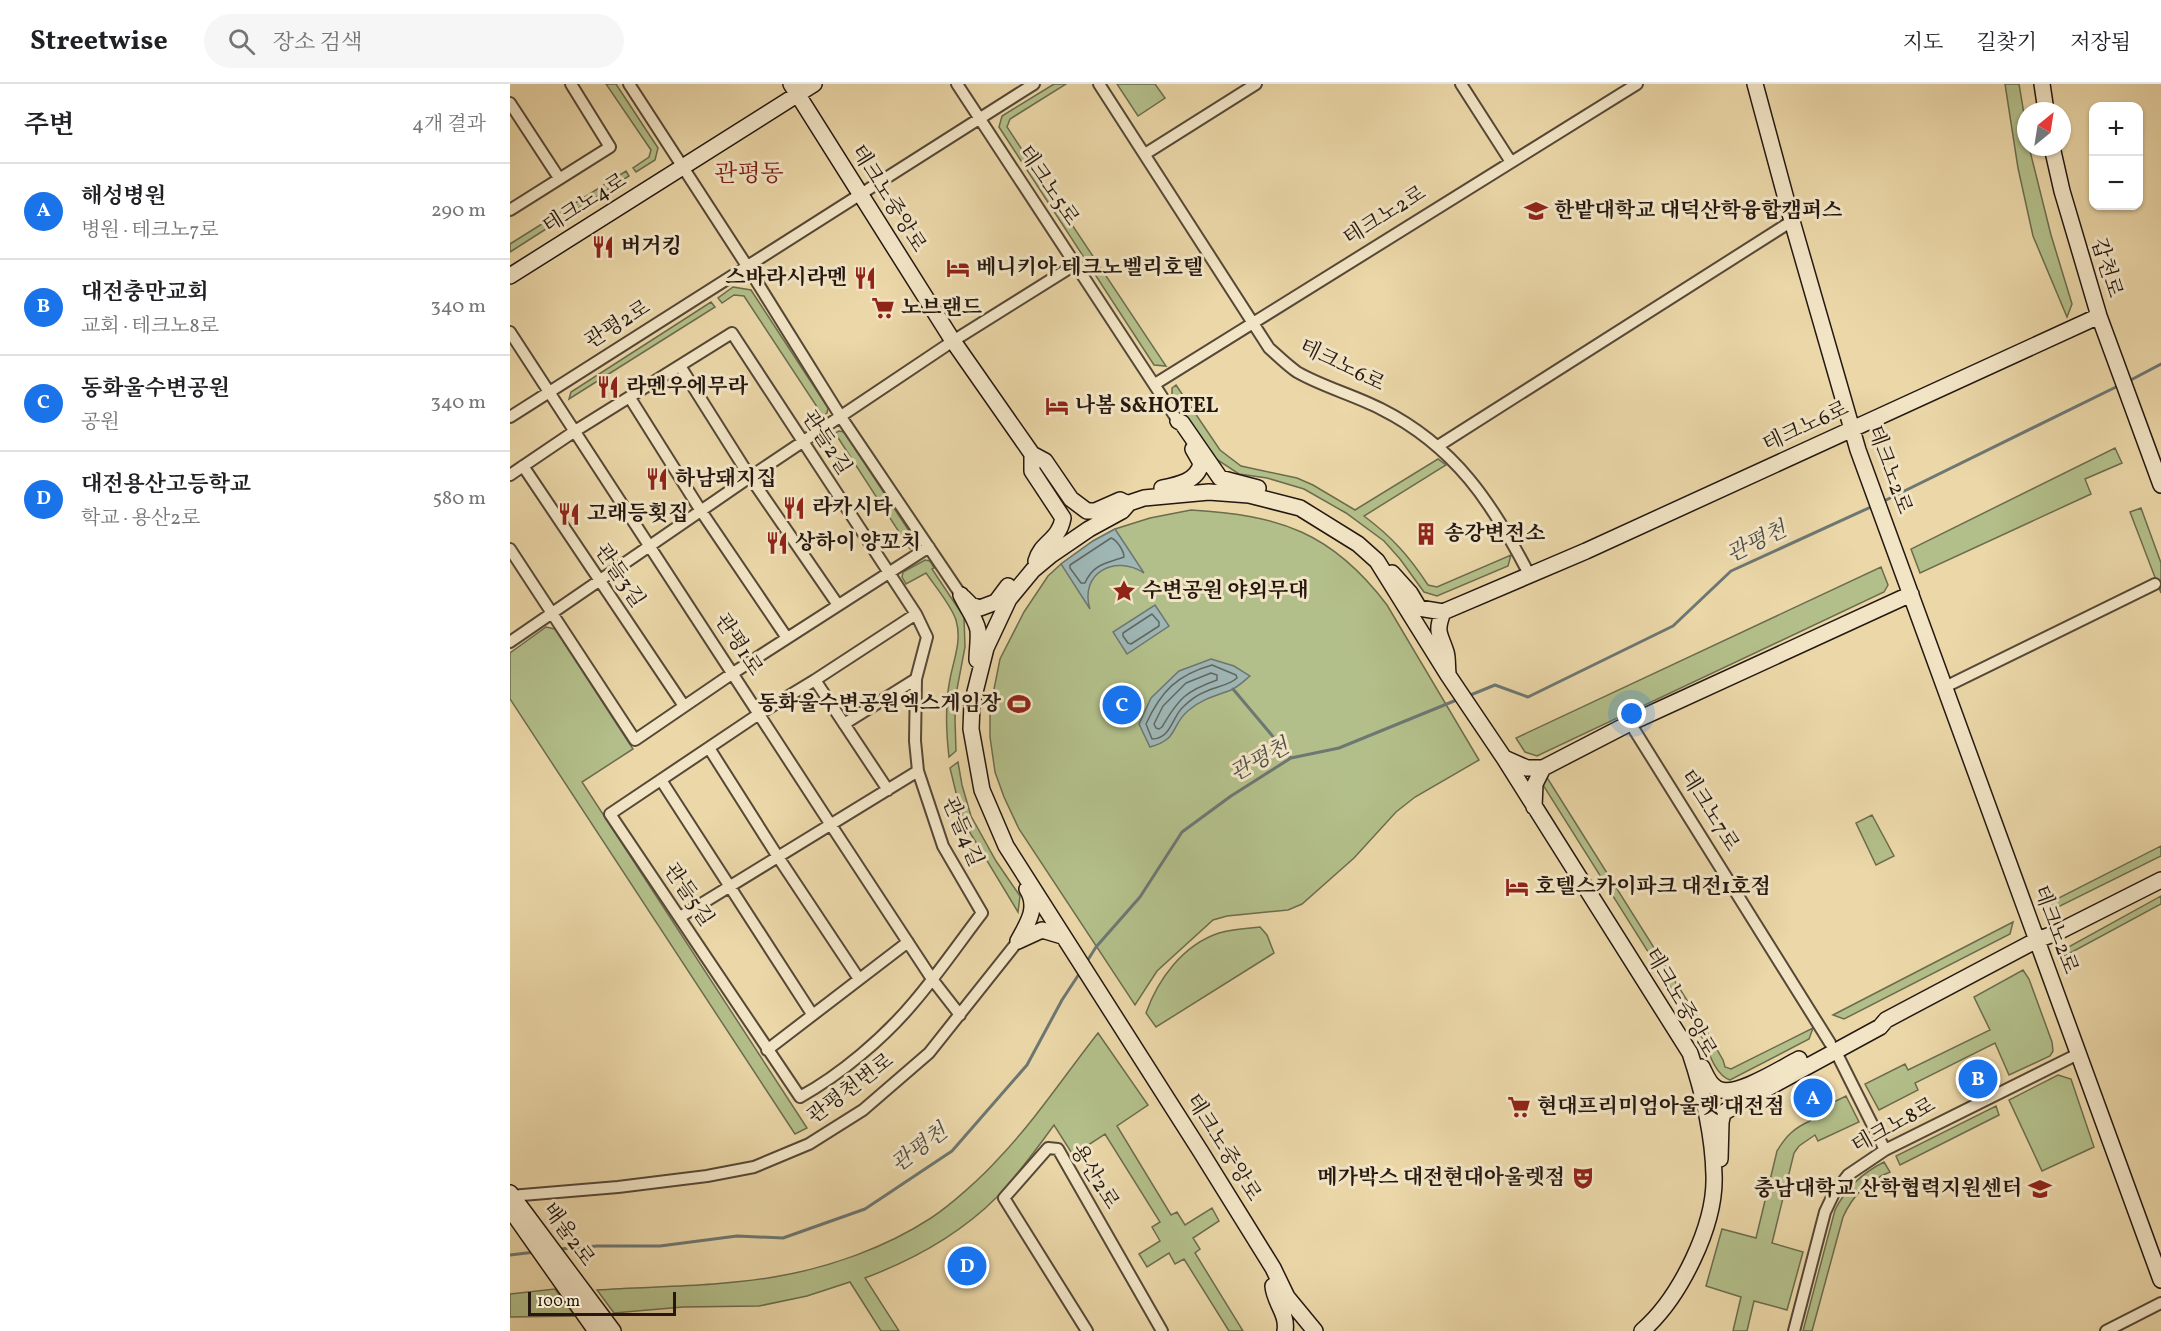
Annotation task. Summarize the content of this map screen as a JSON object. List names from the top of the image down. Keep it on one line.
{"streets":{"main road":["테크노중앙로","테크노4로","테크노2로","갑천로","테크노6로","배울2로"],"street":["테크노5로","관평2로","관들2길","관들3길","관평1로","테크노7로","관들4길","관들5길","관평천변로","테크노8로","용산2로"]},"crossings":[["테크노5로","테크노2로"],["테크노5로","관평2로"],["테크노중앙로","테크노4로"],["테크노중앙로","관평2로"],["테크노2로","테크노6로"],["테크노2로","테크노8로"],["갑천로","테크노6로"],["관평2로","관평1로"],["관들2길","관평1로"],["관들2길","관들4길"],["관평1로","관들4길"],["관평1로","관들5길"],["관평1로","관평천변로"],["테크노7로","테크노8로"],["관들4길","관들5길"],["관평천변로","배울2로"]],"districts":["관평동"],"water":["관평천"],"places":{"school or university":["한밭대학교 대덕산학융합캠퍼스","충남대학교 산학협력지원센터"],"restaurant":["버거킹","스바라시라멘","라멘우에무라","하남돼지집","라카시타","고래등횟집","상하이 양꼬치"],"hotel":["베니키아 테크노벨리호텔","나봄 S&HOTEL","호텔스카이파크 대전1호점"],"supermarket":["노브랜드","현대프리미엄아울렛 대전점"],"building":["송강변전소"],"place":["수변공원 야외무대"],"sports":["동화울수변공원엑스게임장"],"theatre":["메가박스 대전현대아울렛점"]},"scale_bar":"100 m","north":"top right","page":{"header":"Streetwise","search":"장소 검색","nav":["지도","길찾기","저장됨"],"heading":["주변","4개 결과"],"map_buttons":["+","−"],"list":[{"mark":"A","name":"해성병원","note":"병원 · 테크노7로","value":"290 m"},{"mark":"B","name":"대전충만교회","note":"교회 · 테크노8로","value":"340 m"},{"mark":"C","name":"동화울수변공원","note":"공원","value":"340 m"},{"mark":"D","name":"대전용산고등학교","note":"학교 · 용산2로","value":"580 m"}],"pins":["C","B","A","D"],"scale":"100 m"}}
